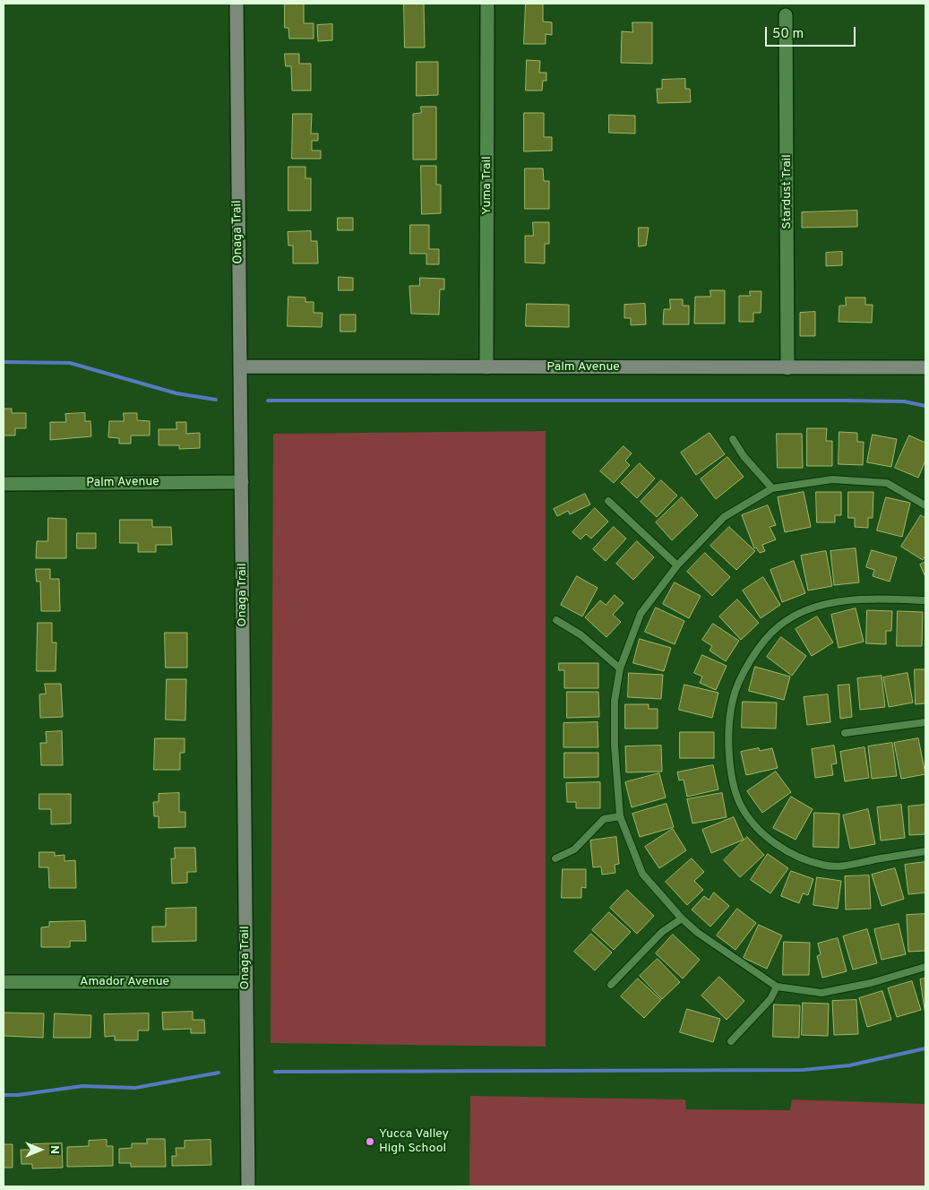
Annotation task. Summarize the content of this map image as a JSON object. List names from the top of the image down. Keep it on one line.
{"streets":{"street":["Yuma Trail","Stardust Trail","Onaga Trail","Palm Avenue","Amador Avenue"]},"crossings":[["Yuma Trail","Palm Avenue"],["Stardust Trail","Palm Avenue"],["Onaga Trail","Palm Avenue"],["Onaga Trail","Amador Avenue"]],"places":["Yucca Valley High School"],"scale_bar":"50 m","north":"right"}
